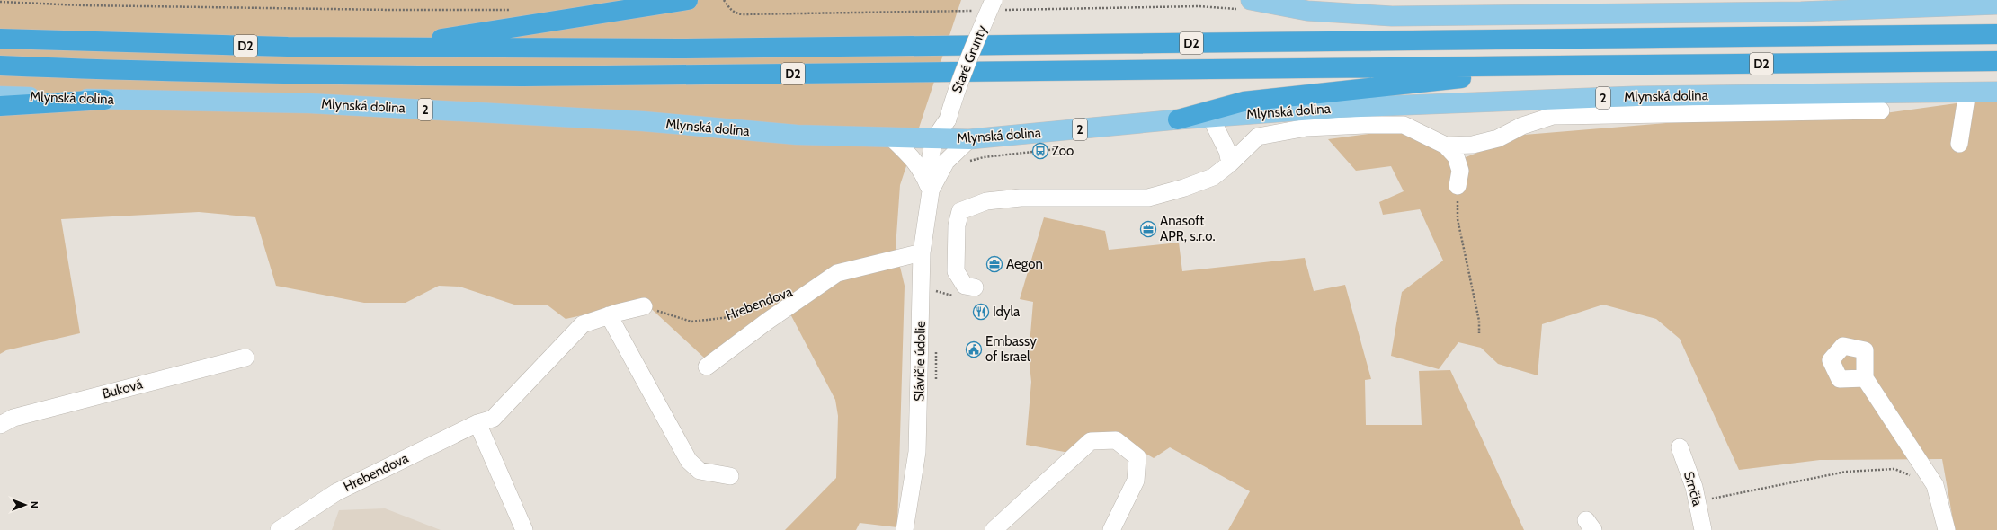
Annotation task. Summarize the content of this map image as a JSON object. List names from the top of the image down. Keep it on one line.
{"streets":{"highway":["D2"],"main road":["Mlynská dolina","2"],"street":["Staré Grunty","Hrebendova","Slávičie údolie","Buková","Srnčia"]},"crossings":[["Staré Grunty","Mlynská dolina"],["Staré Grunty","Slávičie údolie"],["Mlynská dolina","Slávičie údolie"]],"places":{"bus stop":["Zoo"],"office":["Anasoft APR, s.r.o.","Aegon"],"restaurant":["Idyla"],"public building":["Embassy of Israel"]},"north":"right"}
